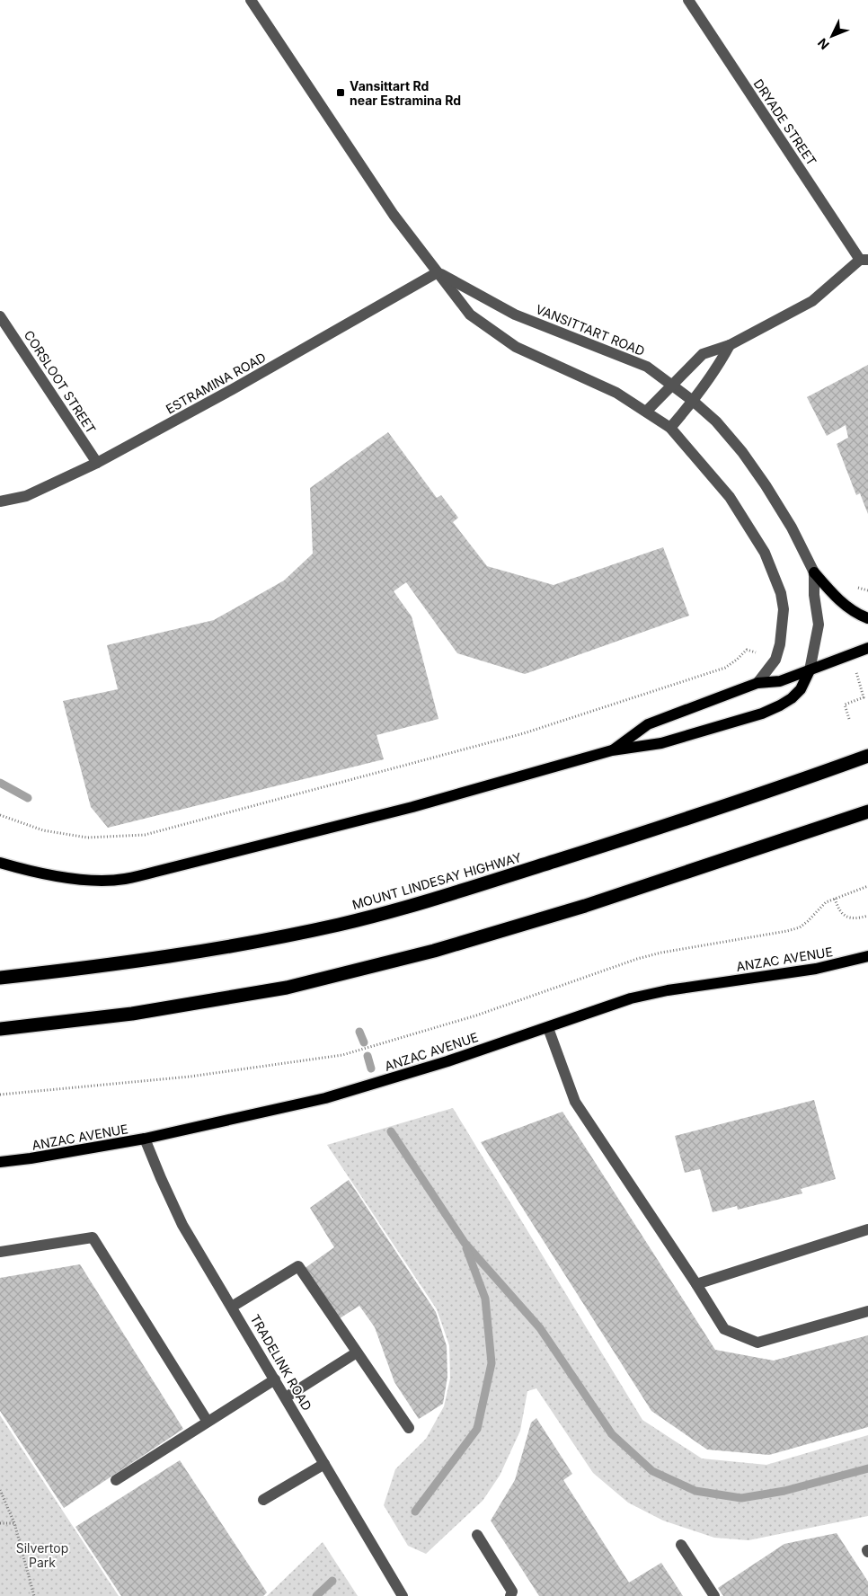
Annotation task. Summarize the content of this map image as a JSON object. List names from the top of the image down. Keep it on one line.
{"streets":{"highway":["MOUNT LINDESAY HIGHWAY"],"main road":["ANZAC AVENUE"],"street":["DRYADE STREET","VANSITTART ROAD","CORSLOOT STREET","ESTRAMINA ROAD","TRADELINK ROAD"]},"crossings":[["VANSITTART ROAD","ESTRAMINA ROAD"],["CORSLOOT STREET","ESTRAMINA ROAD"],["ANZAC AVENUE","TRADELINK ROAD"]],"parks":["Silvertop Park"],"places":{"transit":["Vansittart Rd near Estramina Rd"]},"north":"bottom left"}
